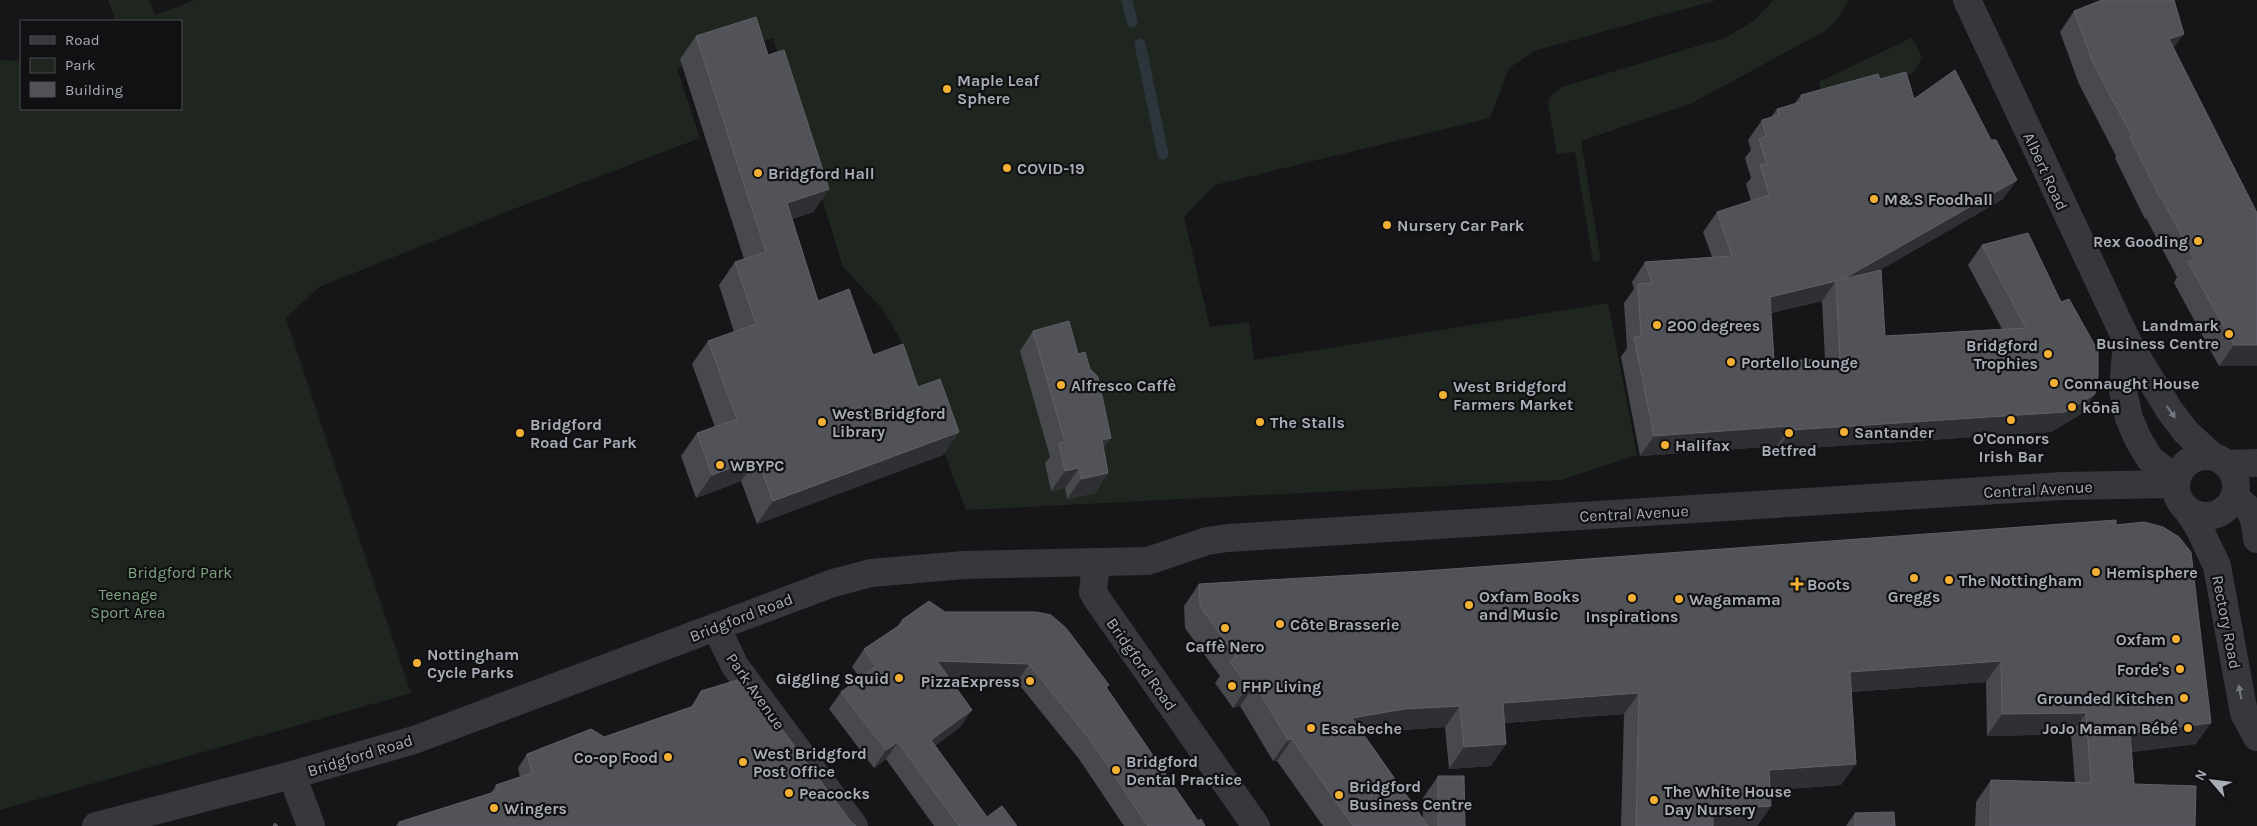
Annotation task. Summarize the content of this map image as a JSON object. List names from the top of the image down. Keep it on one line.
{"streets":{"street":["Albert Road","Central Avenue","Bridgford Road","Rectory Road","Park Avenue"]},"crossings":[["Albert Road","Central Avenue"],["Albert Road","Rectory Road"],["Central Avenue","Bridgford Road"],["Central Avenue","Rectory Road"],["Bridgford Road","Park Avenue"]],"one_way":["Rectory Road"],"parks":["Bridgford Park","Teenage Sport Area"],"places":{"other":["Maple Leaf Sphere","COVID-19","Bridgford Hall","M&S Foodhall","Nursery Car Park","Rex Gooding","200 degrees","Landmark Business Centre","Bridgford Trophies","Portello Lounge","Connaught House","Alfresco Caffè","West Bridgford Farmers Market","kōnā","O'Connors Irish Bar","West Bridgford Library","The Stalls","Santander","Bridgford Road Car Park","Betfred","Halifax","WBYPC","Hemisphere","Greggs","The Nottingham","Inspirations","Wagamama","Oxfam Books and Music","Côte Brasserie","Caffè Nero","Oxfam","Nottingham Cycle Parks","Forde's","Giggling Squid","PizzaExpress","FHP Living","Grounded Kitchen","Escabeche","JoJo Maman Bébé","Co-op Food","West Bridgford Post Office","Bridgford Dental Practice","Peacocks","Bridgford Business Centre","The White House Day Nursery","Wingers"],"health":["Boots"]},"legend":["Road","Park","Building"],"north":"top left"}
